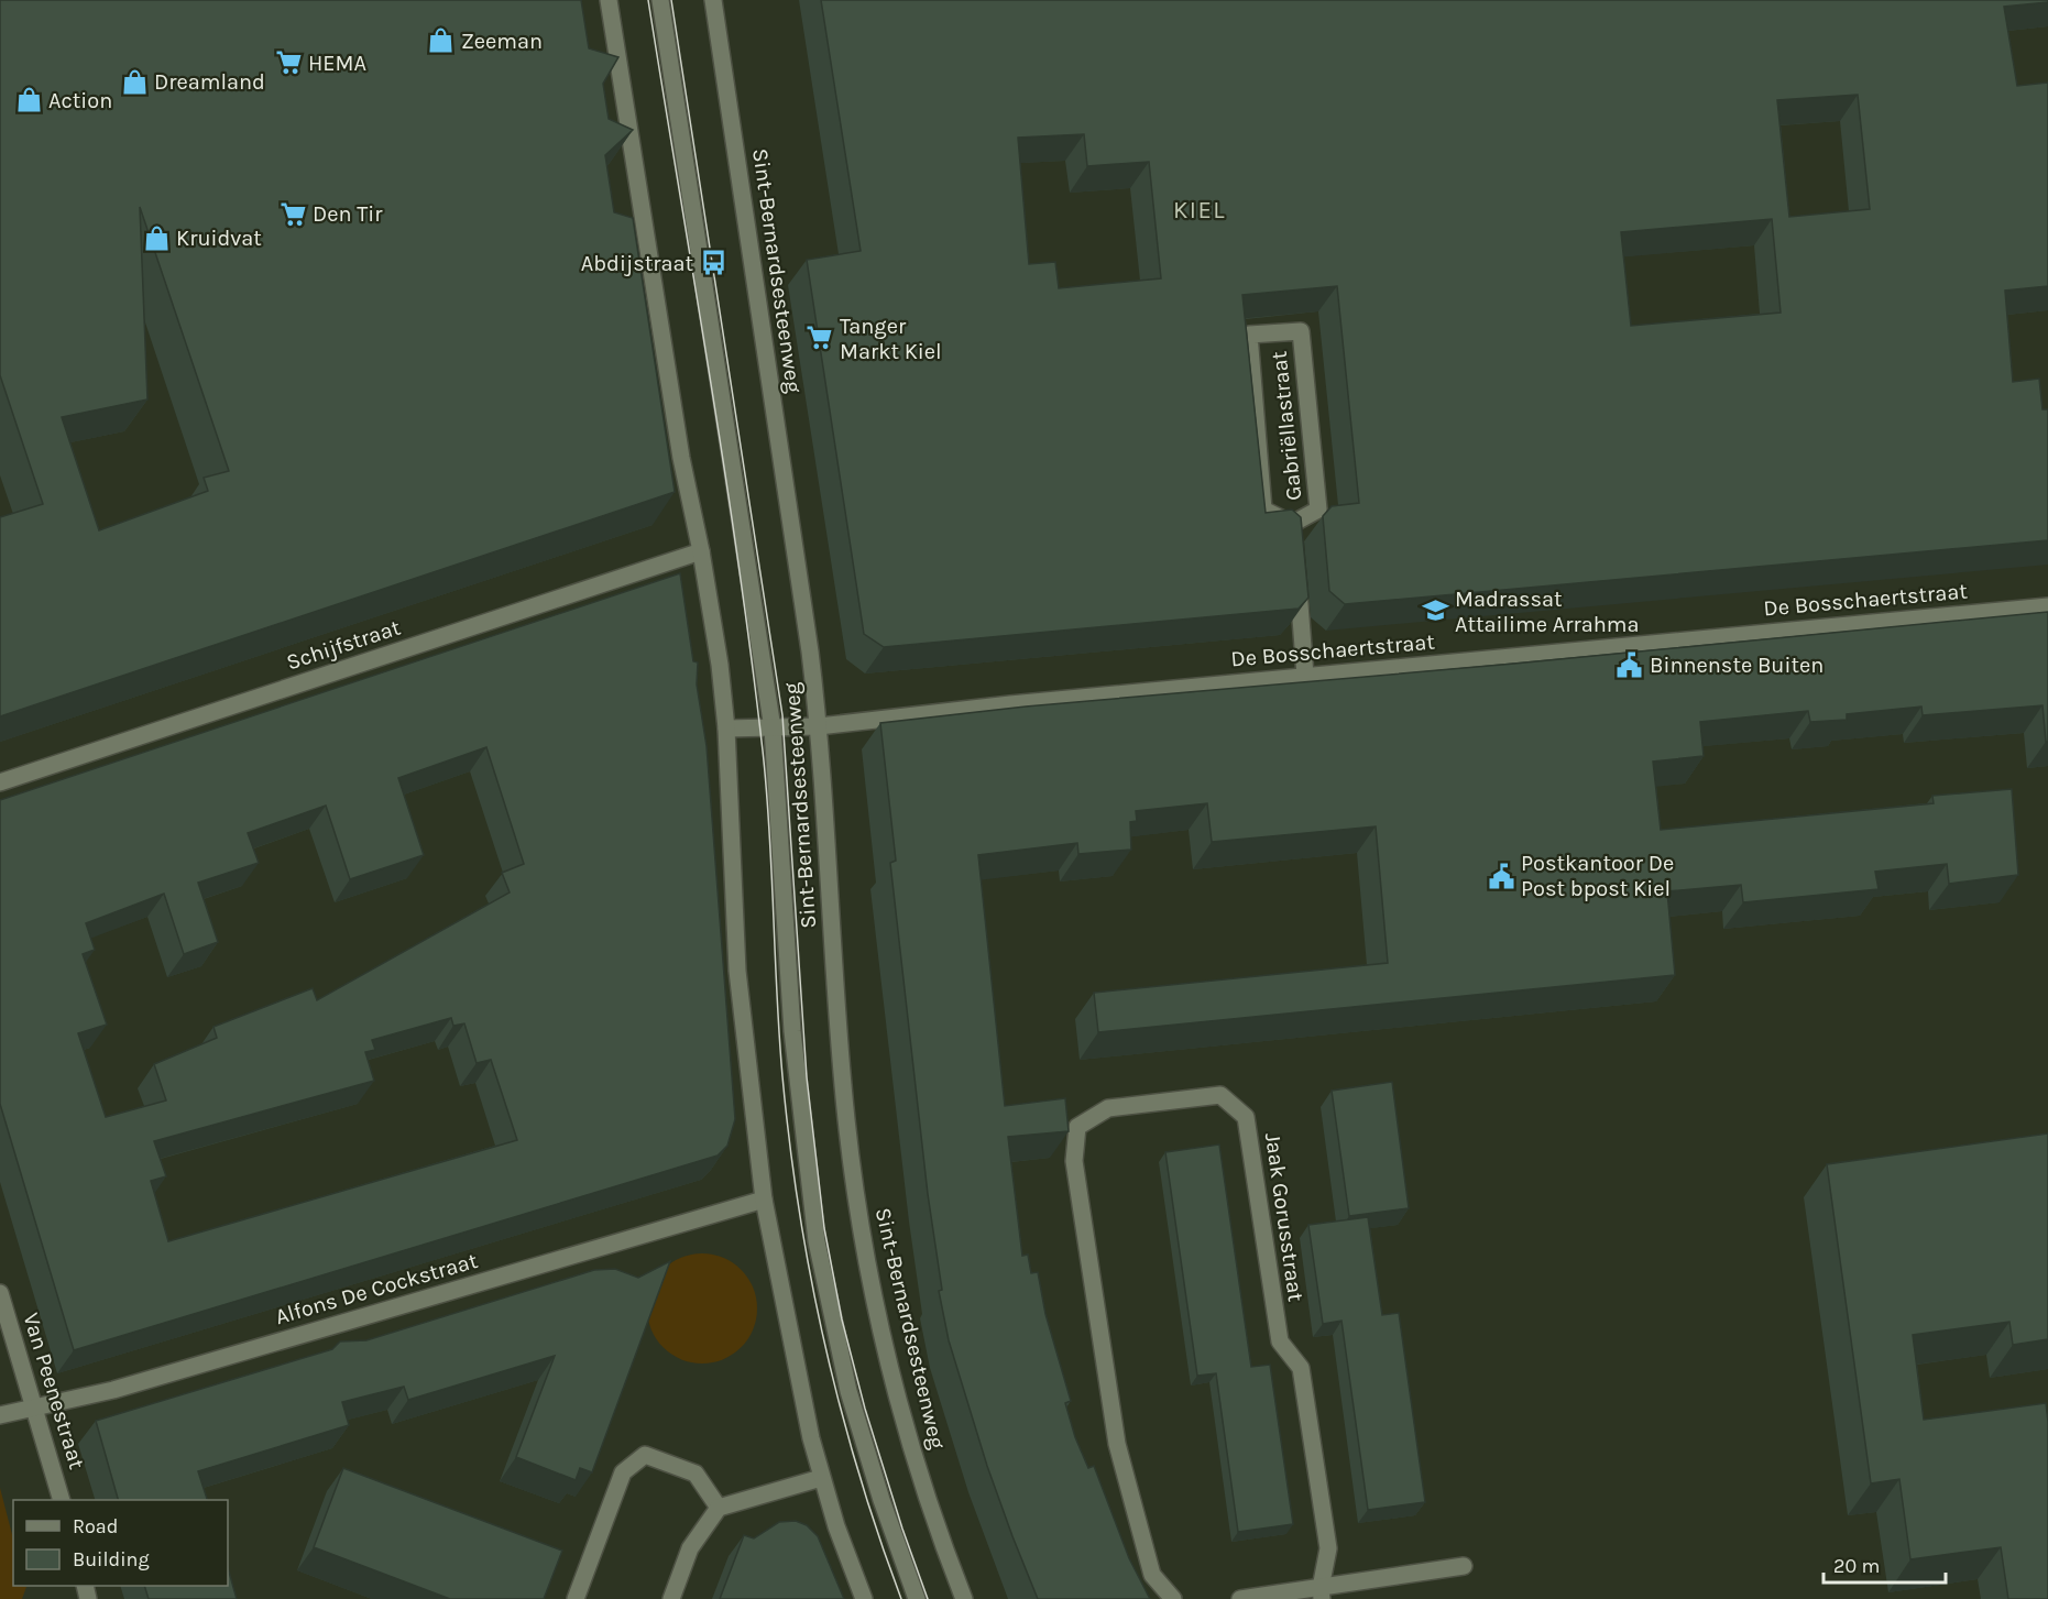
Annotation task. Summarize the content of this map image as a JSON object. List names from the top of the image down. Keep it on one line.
{"streets":{"street":["Sint-Bernardsesteenweg","Gabriëllastraat","De Bosschaertstraat","Schijfstraat","Jaak Gorusstraat","Alfons De Cockstraat","Van Peenestraat"]},"crossings":[["Sint-Bernardsesteenweg","De Bosschaertstraat"],["Alfons De Cockstraat","Van Peenestraat"]],"districts":["KIEL"],"places":{"shop":["Zeeman","Dreamland","Action","Kruidvat"],"supermarket":["HEMA","Den Tir","Tanger Markt Kiel"],"bus stop":["Abdijstraat"],"school or university":["Madrassat Attailime Arrahma"],"public building":["Binnenste Buiten","Postkantoor De Post bpost Kiel"]},"legend":["Road","Building"],"scale_bar":"20 m"}
